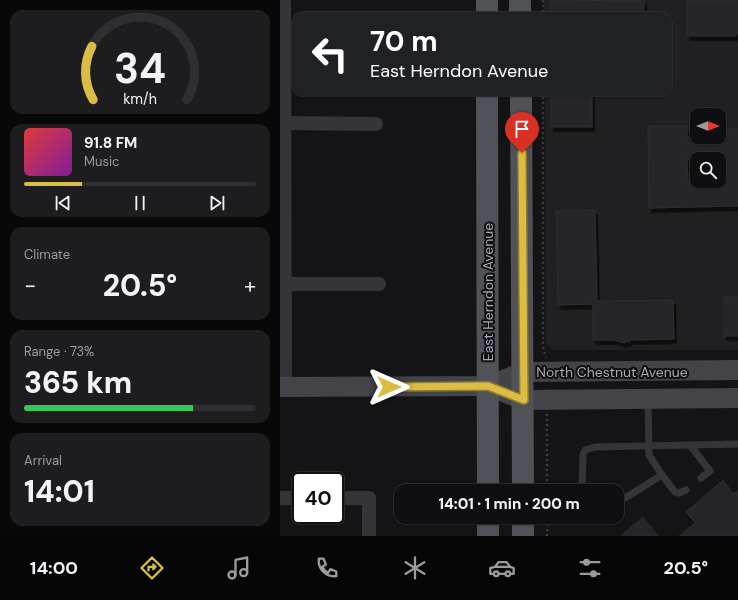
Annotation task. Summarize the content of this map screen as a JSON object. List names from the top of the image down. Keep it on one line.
{"streets":{"main road":["East Herndon Avenue","North Chestnut Avenue"]},"crossings":[["East Herndon Avenue","North Chestnut Avenue"]],"north":"right","page":{"turn":["70 m","East Herndon Avenue"],"song":["91.8 FM","Music"],"tile":["Climate",["Range · 73%","365 km"],["Arrival","14:01"]],"heat":["−","20.5°","+"],"limit":"40","trip":"14:01 · 1 min · 200 m","tabs":["14:00","20.5°"],"gauge":["34","km/h"]}}
